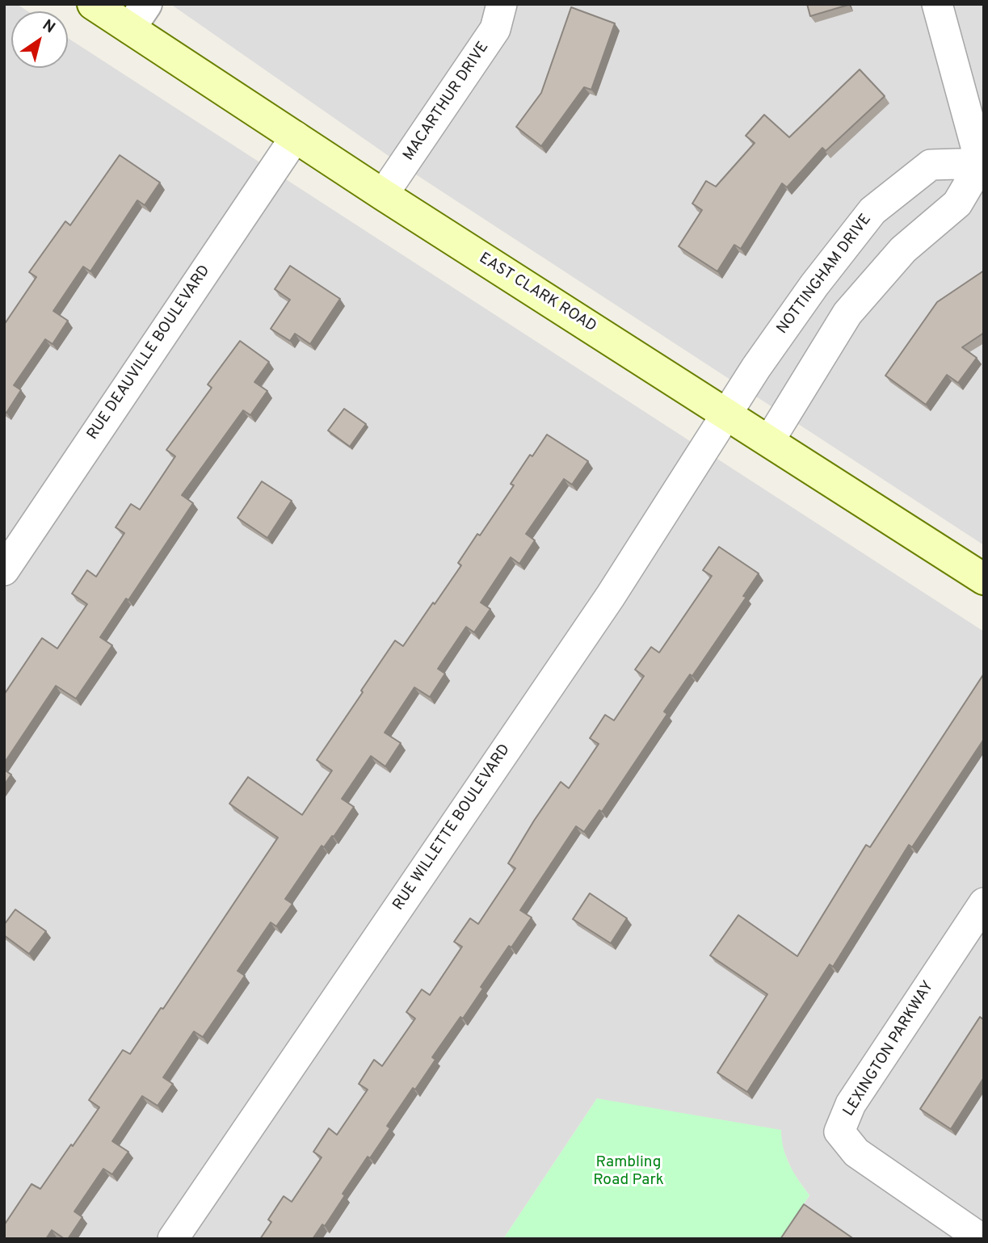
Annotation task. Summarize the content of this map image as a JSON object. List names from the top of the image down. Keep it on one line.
{"streets":{"main road":["EAST CLARK ROAD"],"street":["MACARTHUR DRIVE","NOTTINGHAM DRIVE","RUE DEAUVILLE BOULEVARD","RUE WILLETTE BOULEVARD","LEXINGTON PARKWAY"]},"crossings":[["MACARTHUR DRIVE","EAST CLARK ROAD"],["NOTTINGHAM DRIVE","EAST CLARK ROAD"],["NOTTINGHAM DRIVE","RUE WILLETTE BOULEVARD"],["EAST CLARK ROAD","RUE DEAUVILLE BOULEVARD"],["EAST CLARK ROAD","RUE WILLETTE BOULEVARD"]],"parks":["Rambling Road Park"],"north":"top right"}
